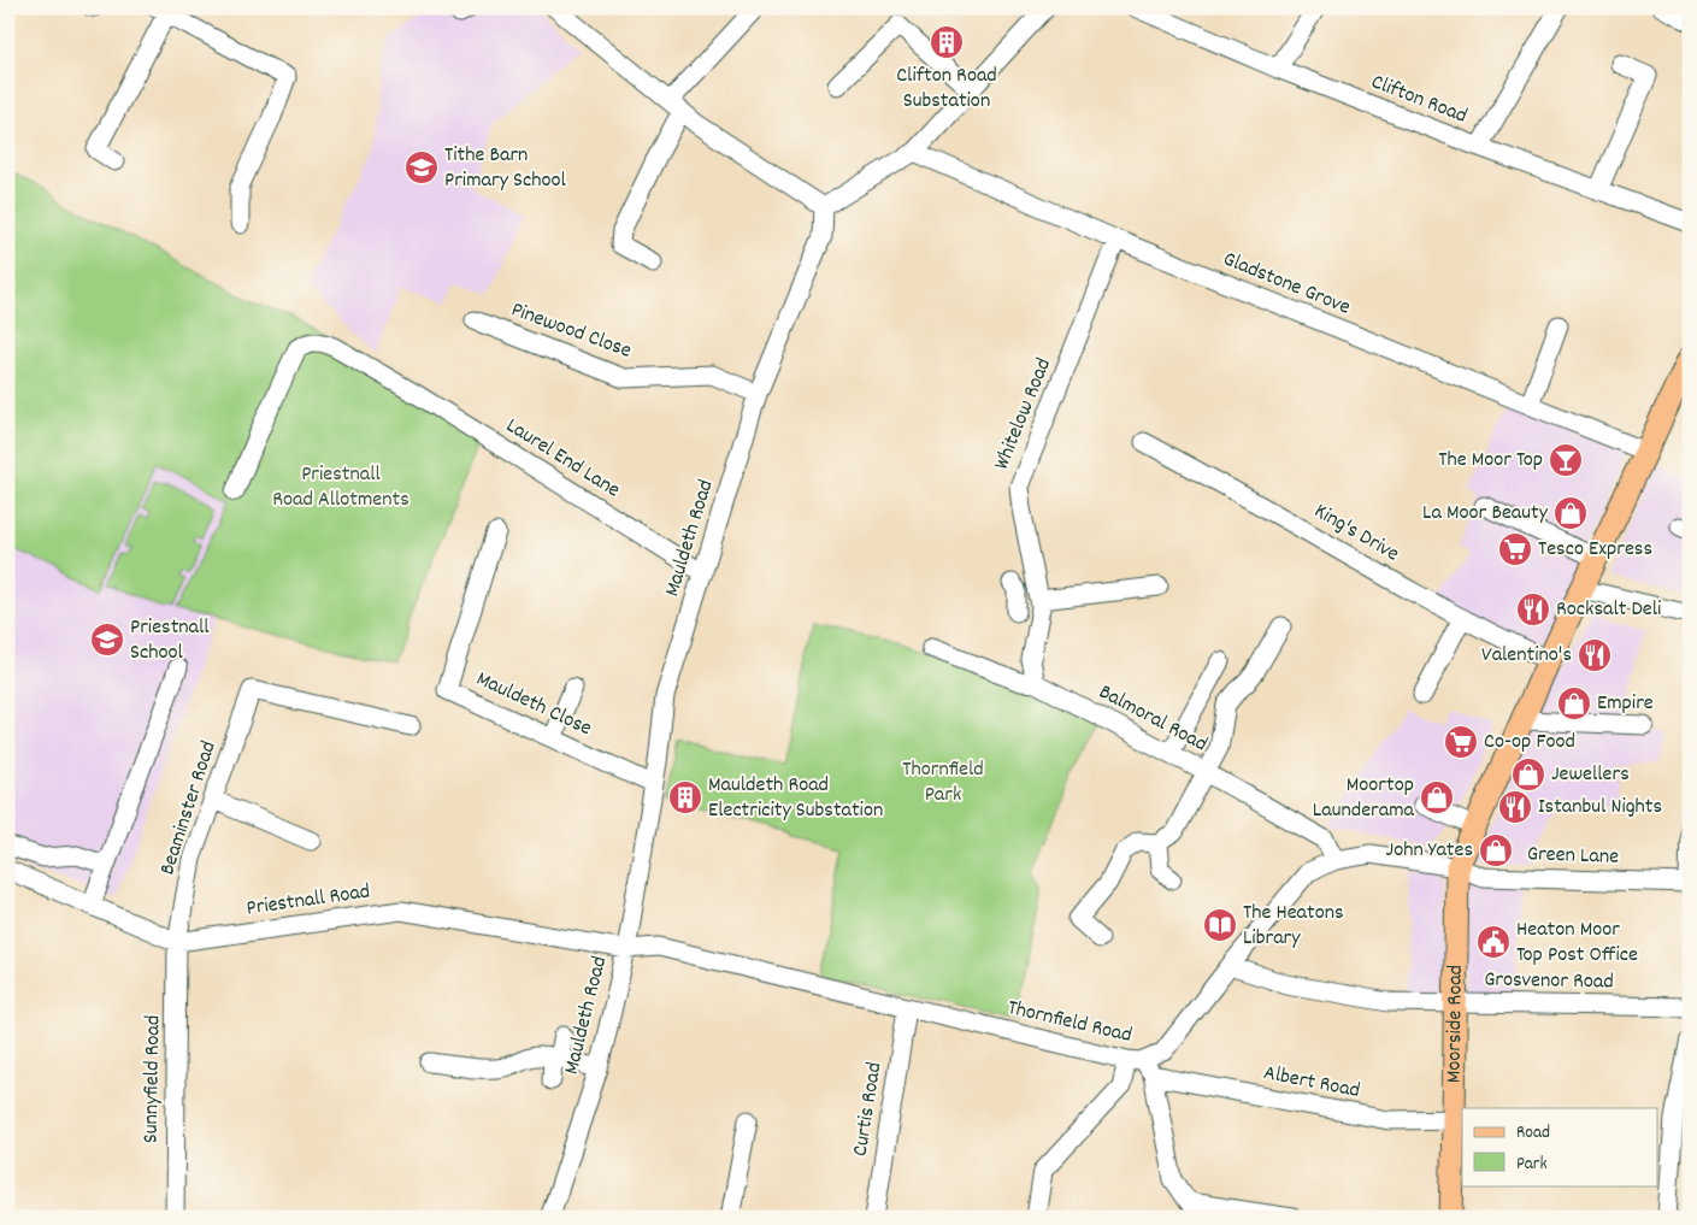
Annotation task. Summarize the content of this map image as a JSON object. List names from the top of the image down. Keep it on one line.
{"streets":{"main road":["Moorside Road"],"street":["Clifton Road","Gladstone Grove","Pinewood Close","Whitelow Road","Laurel End Lane","King's Drive","Mauldeth Road","Mauldeth Close","Balmoral Road","Beaminster Road","Green Lane","Priestnall Road","Grosvenor Road","Thornfield Road","Sunnyfield Road","Albert Road","Curtis Road"]},"crossings":[["Gladstone Grove","Whitelow Road"],["Pinewood Close","Mauldeth Road"],["Whitelow Road","Balmoral Road"],["Laurel End Lane","Mauldeth Road"],["Mauldeth Road","Mauldeth Close"],["Mauldeth Road","Priestnall Road"],["Mauldeth Road","Thornfield Road"],["Balmoral Road","Thornfield Road"],["Beaminster Road","Priestnall Road"],["Beaminster Road","Sunnyfield Road"],["Green Lane","Thornfield Road"],["Green Lane","Moorside Road"],["Priestnall Road","Thornfield Road"],["Priestnall Road","Sunnyfield Road"],["Grosvenor Road","Thornfield Road"],["Grosvenor Road","Moorside Road"],["Thornfield Road","Moorside Road"],["Thornfield Road","Albert Road"],["Thornfield Road","Curtis Road"],["Moorside Road","Albert Road"]],"parks":["Priestnall Road Allotments","Thornfield Park"],"places":{"building":["Clifton Road Substation","Mauldeth Road Electricity Substation"],"school or university":["Tithe Barn Primary School","Priestnall School"],"bar":["The Moor Top"],"shop":["La Moor Beauty","Empire","Jewellers","Moortop Launderama","John Yates"],"supermarket":["Tesco Express","Co-op Food"],"restaurant":["Rocksalt Deli","Valentino's","Istanbul Nights"],"library":["The Heatons Library"],"public building":["Heaton Moor Top Post Office"]},"legend":["Road","Park"]}
